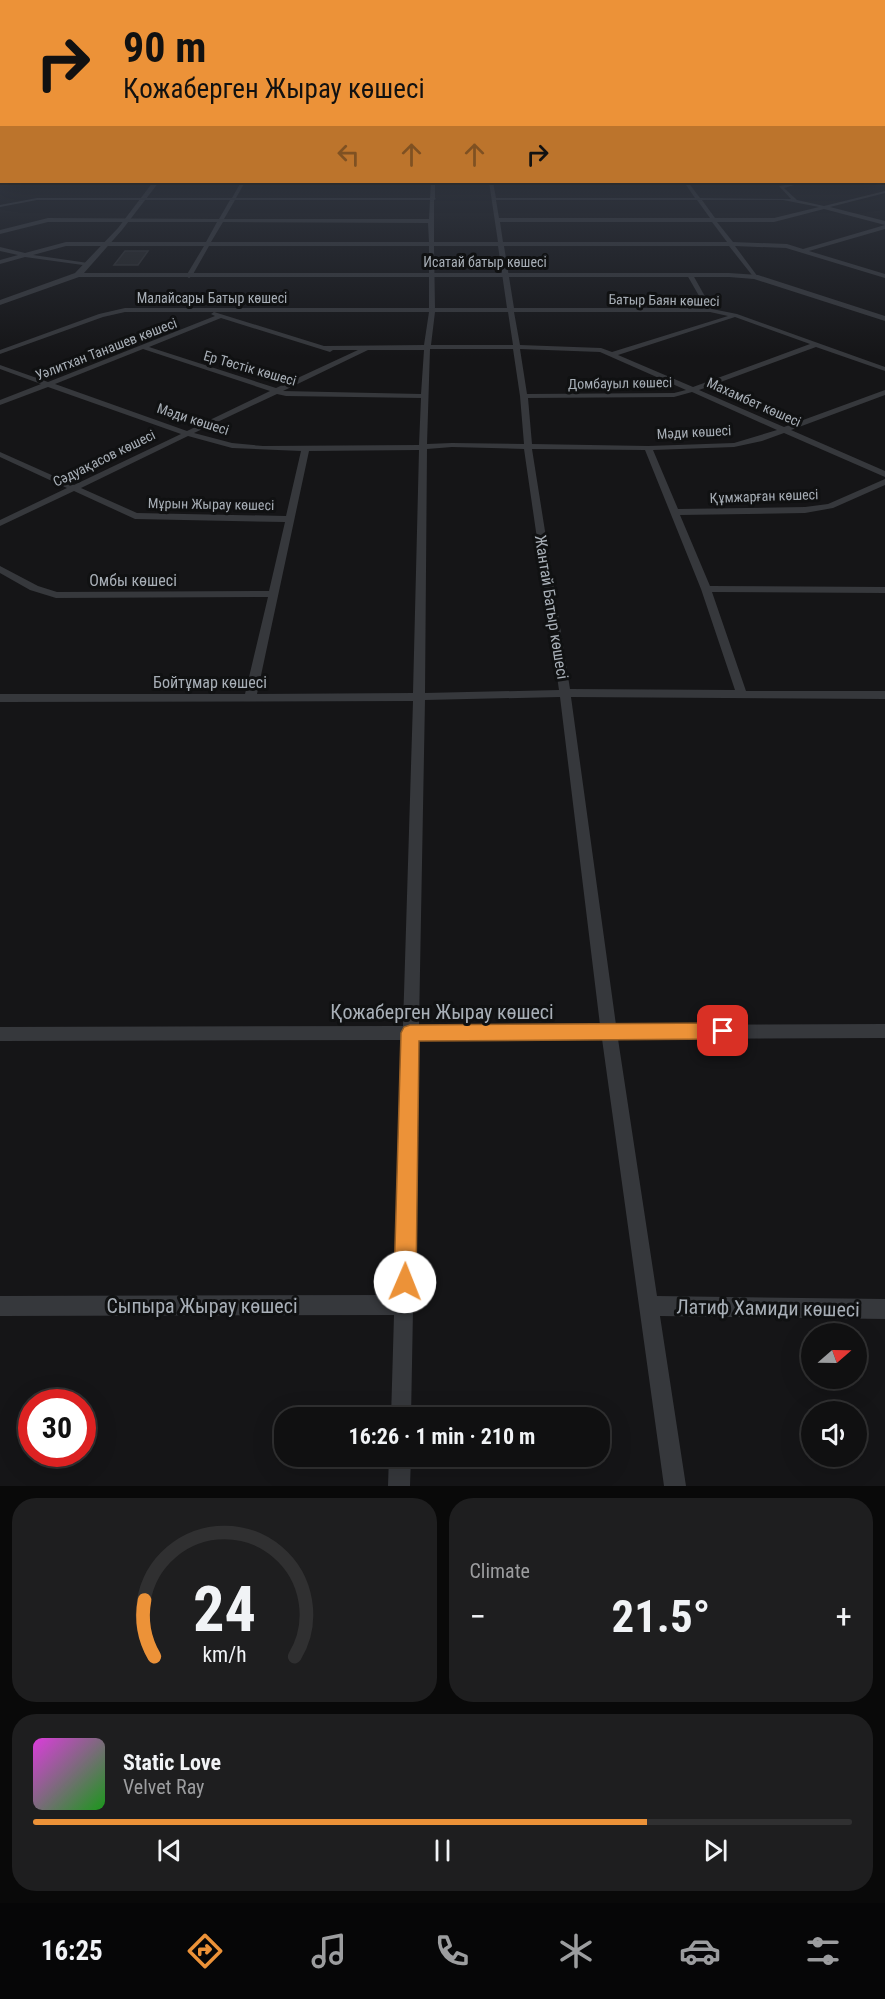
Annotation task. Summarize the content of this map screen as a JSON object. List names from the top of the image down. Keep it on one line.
{"streets":{"street":["Исатай батыр көшесі","Малайсары Батыр көшесі","Батыр Баян көшесі","Уәлитхан Танашев көшесі","Ер Төстік көшесі","Домбауыл көшесі","Махамбет көшесі","Мәди көшесі","Сәдуақасов көшесі","Құмжарған көшесі","Мұрын Жырау көшесі","Омбы көшесі","Жантай Батыр көшесі","Бойтұмар көшесі","Қожаберген Жырау көшесі","Сыпыра Жырау көшесі","Латиф Хамиди көшесі"]},"crossings":[["Исатай батыр көшесі","Жантай Батыр көшесі"],["Малайсары Батыр көшесі","Батыр Баян көшесі"],["Батыр Баян көшесі","Домбауыл көшесі"],["Батыр Баян көшесі","Жантай Батыр көшесі"],["Уәлитхан Танашев көшесі","Ер Төстік көшесі"],["Уәлитхан Танашев көшесі","Мәди көшесі"],["Ер Төстік көшесі","Сәдуақасов көшесі"],["Домбауыл көшесі","Махамбет көшесі"],["Домбауыл көшесі","Жантай Батыр көшесі"],["Махамбет көшесі","Мәди көшесі"],["Махамбет көшесі","Сәдуақасов көшесі"],["Махамбет көшесі","Жантай Батыр көшесі"],["Мәди көшесі","Сәдуақасов көшесі"],["Мәди көшесі","Құмжарған көшесі"],["Мәди көшесі","Жантай Батыр көшесі"],["Мәди көшесі","Бойтұмар көшесі"],["Сәдуақасов көшесі","Мұрын Жырау көшесі"],["Жантай Батыр көшесі","Бойтұмар көшесі"],["Жантай Батыр көшесі","Қожаберген Жырау көшесі"],["Жантай Батыр көшесі","Латиф Хамиди көшесі"]],"north":"right","page":{"turn":["90 m","Қожаберген Жырау көшесі"],"limit":"30","trip":"16:26 · 1 min · 210 m","tile":"Climate","heat":["−","21.5°","+"],"song":["Static Love","Velvet Ray"],"tabs":"16:25","gauge":["24","km/h"]}}
